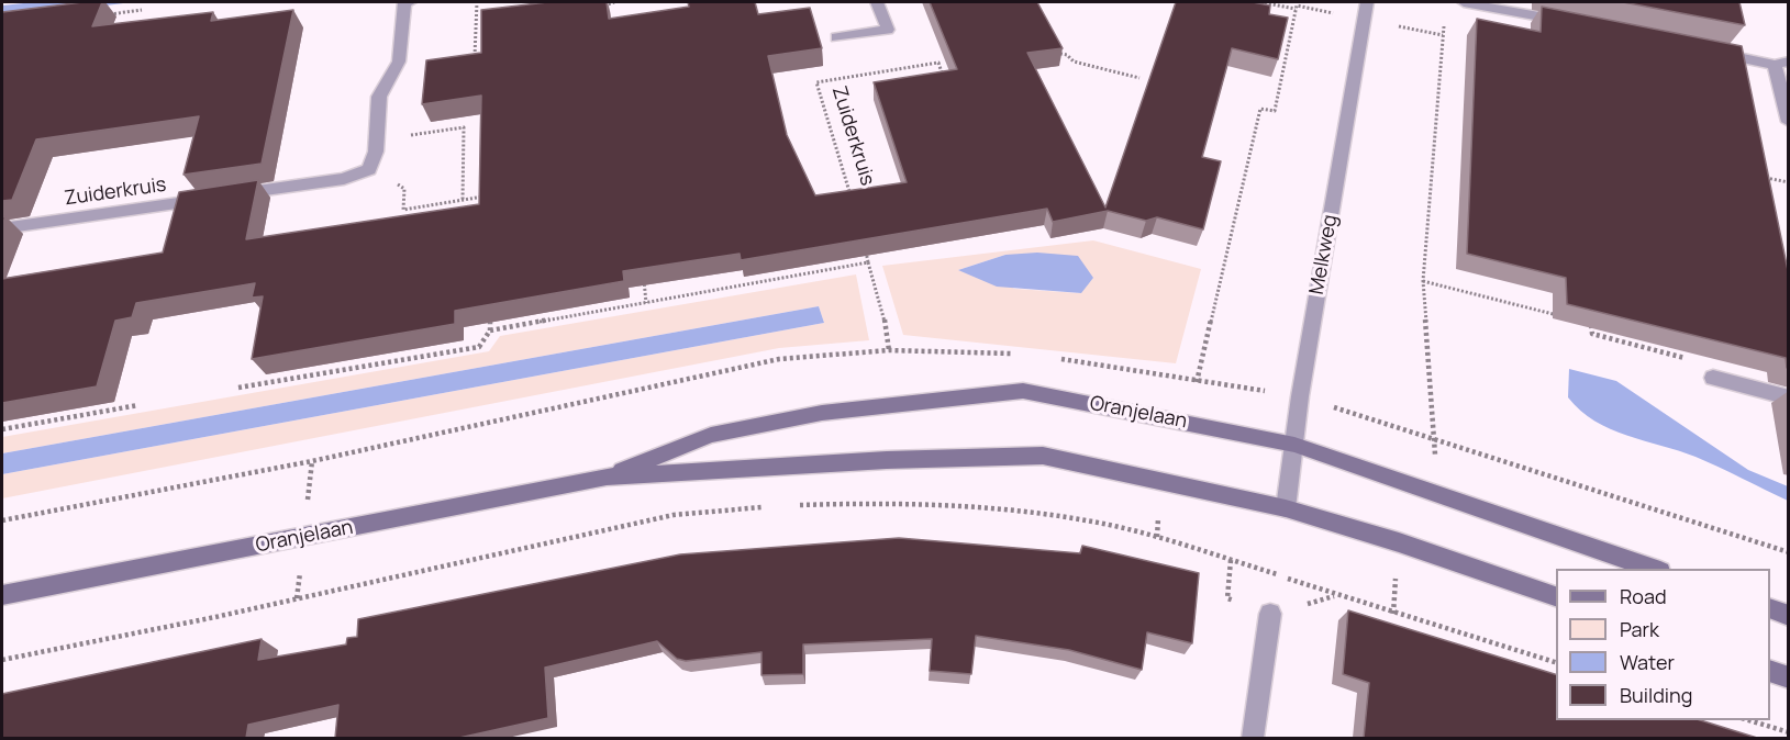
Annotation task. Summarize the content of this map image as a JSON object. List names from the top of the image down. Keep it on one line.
{"streets":{"main road":["Oranjelaan"],"street":["Zuiderkruis","Melkweg"]},"crossings":[["Melkweg","Oranjelaan"]],"legend":["Road","Park","Water","Building"]}
